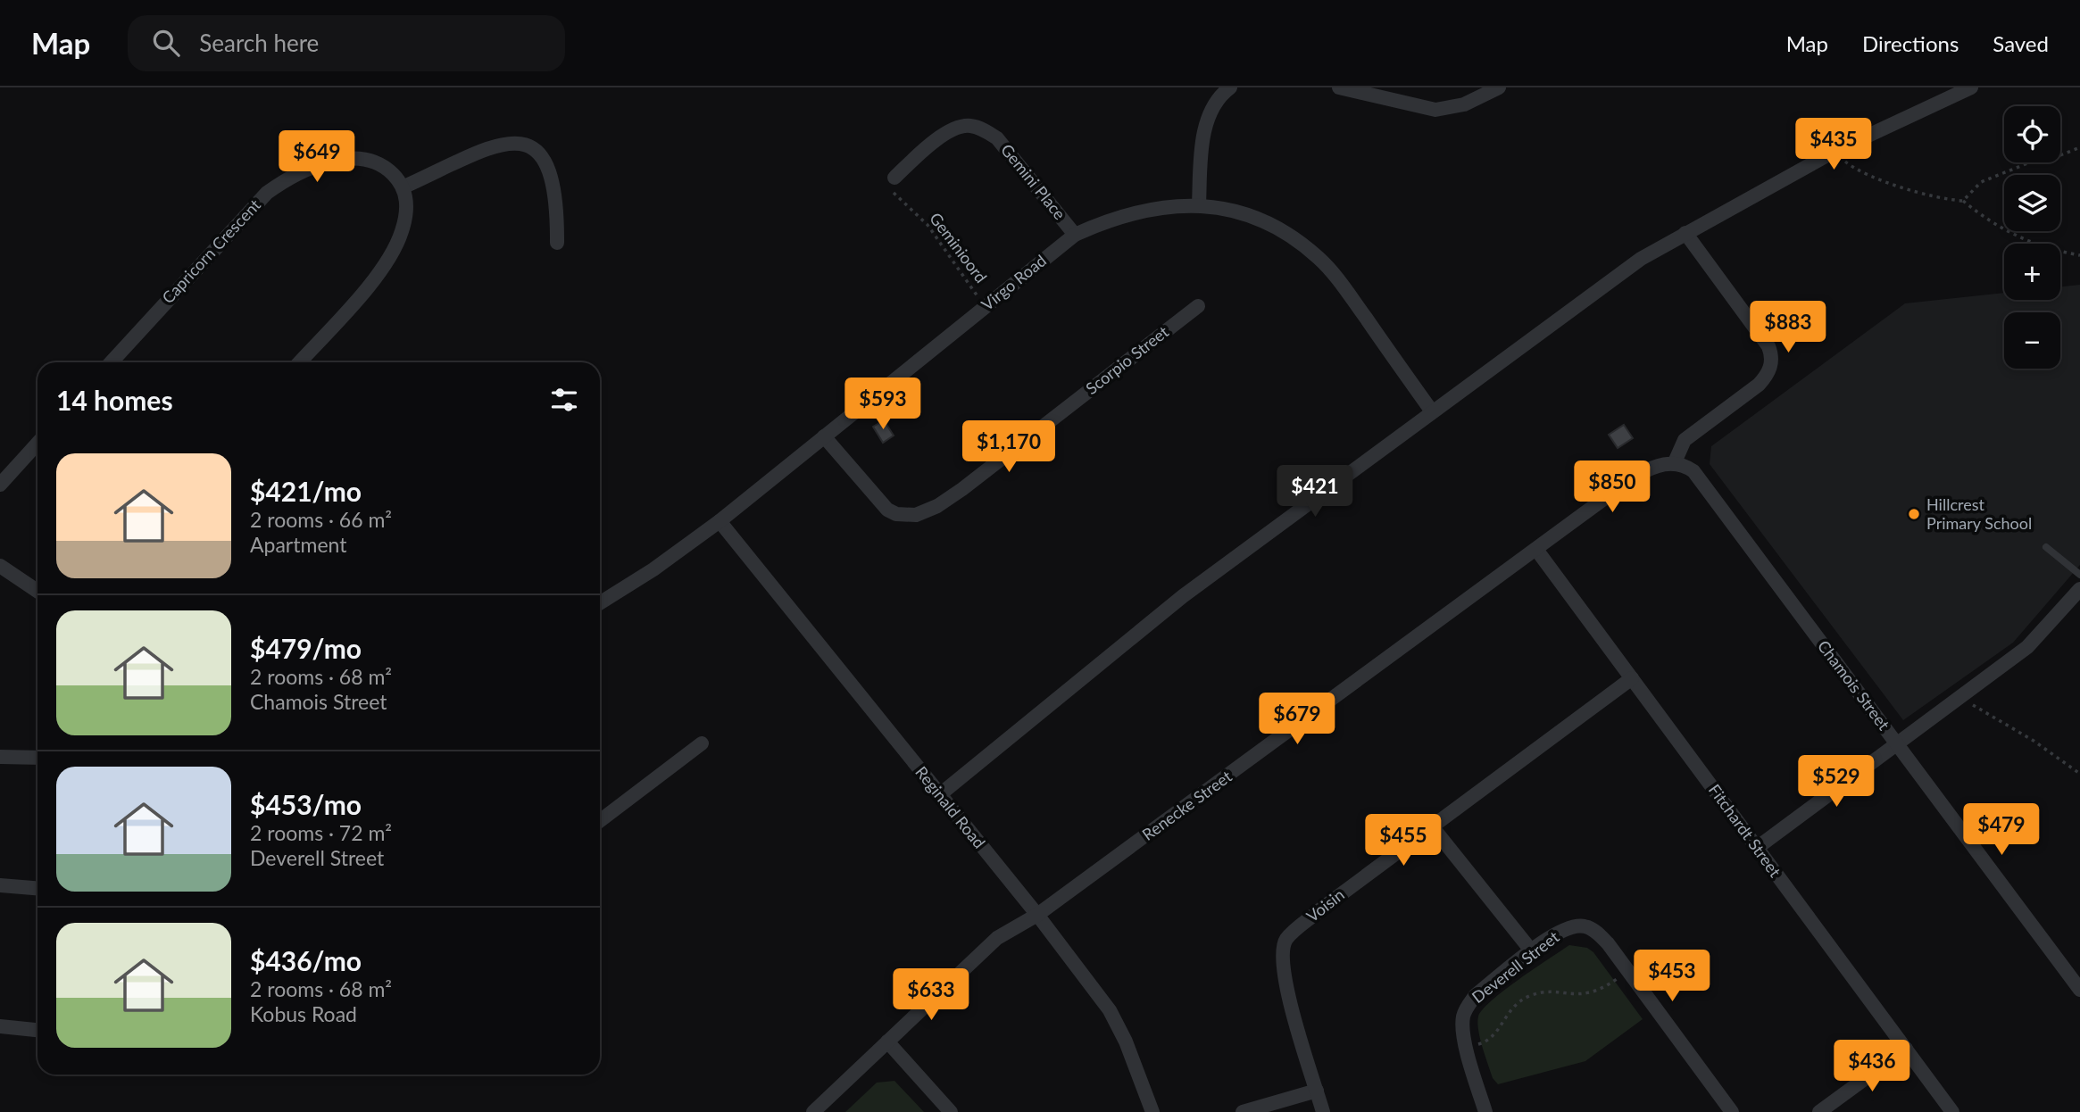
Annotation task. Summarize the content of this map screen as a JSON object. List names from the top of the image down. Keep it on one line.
{"streets":{"street":["Gemini Place","Capricorn Crescent","Virgo Road","Scorpio Street","Chamois Street","Renecke Street","Reginald Road","Fitchardt Street","Voisin","Deverell Street"],"path":["Geminioord"]},"crossings":[["Gemini Place","Geminioord"],["Gemini Place","Virgo Road"],["Geminioord","Virgo Road"],["Virgo Road","Scorpio Street"],["Virgo Road","Reginald Road"],["Chamois Street","Renecke Street"],["Renecke Street","Reginald Road"],["Renecke Street","Fitchardt Street"],["Fitchardt Street","Voisin"]],"places":["Hillcrest Primary School"],"page":{"header":"Map","search":"Search here","nav":["Map","Directions","Saved"],"map_buttons":["+","−"],"price":["$435","$649","$883","$593","$1,170","$850","$421","$679","$529","$479","$455","$453","$633","$436"],"heading":"14 homes","list":[{"name":"$421/mo","note":"2 rooms · 66 m² · Apartment"},{"name":"$479/mo","note":"2 rooms · 68 m² · Chamois Street"},{"name":"$453/mo","note":"2 rooms · 72 m² · Deverell Street"},{"name":"$436/mo","note":"2 rooms · 68 m² · Kobus Road"}]}}
